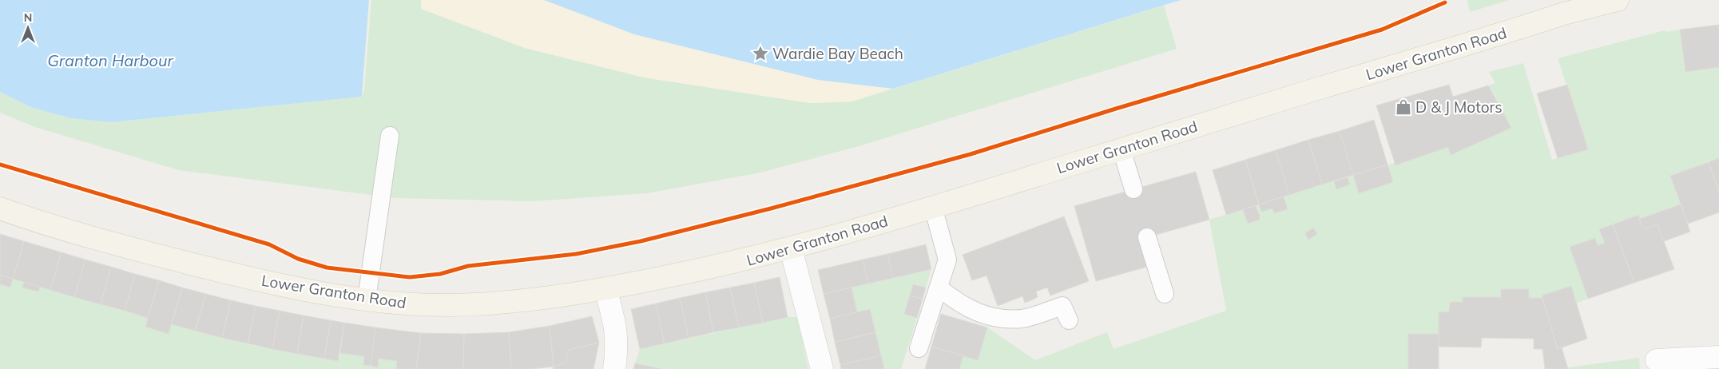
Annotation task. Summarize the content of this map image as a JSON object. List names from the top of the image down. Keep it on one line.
{"streets":{"main road":["Lower Granton Road"]},"water":["Granton Harbour"],"places":{"place":["Wardie Bay Beach"],"shop":["D & J Motors"]},"north":"top"}
